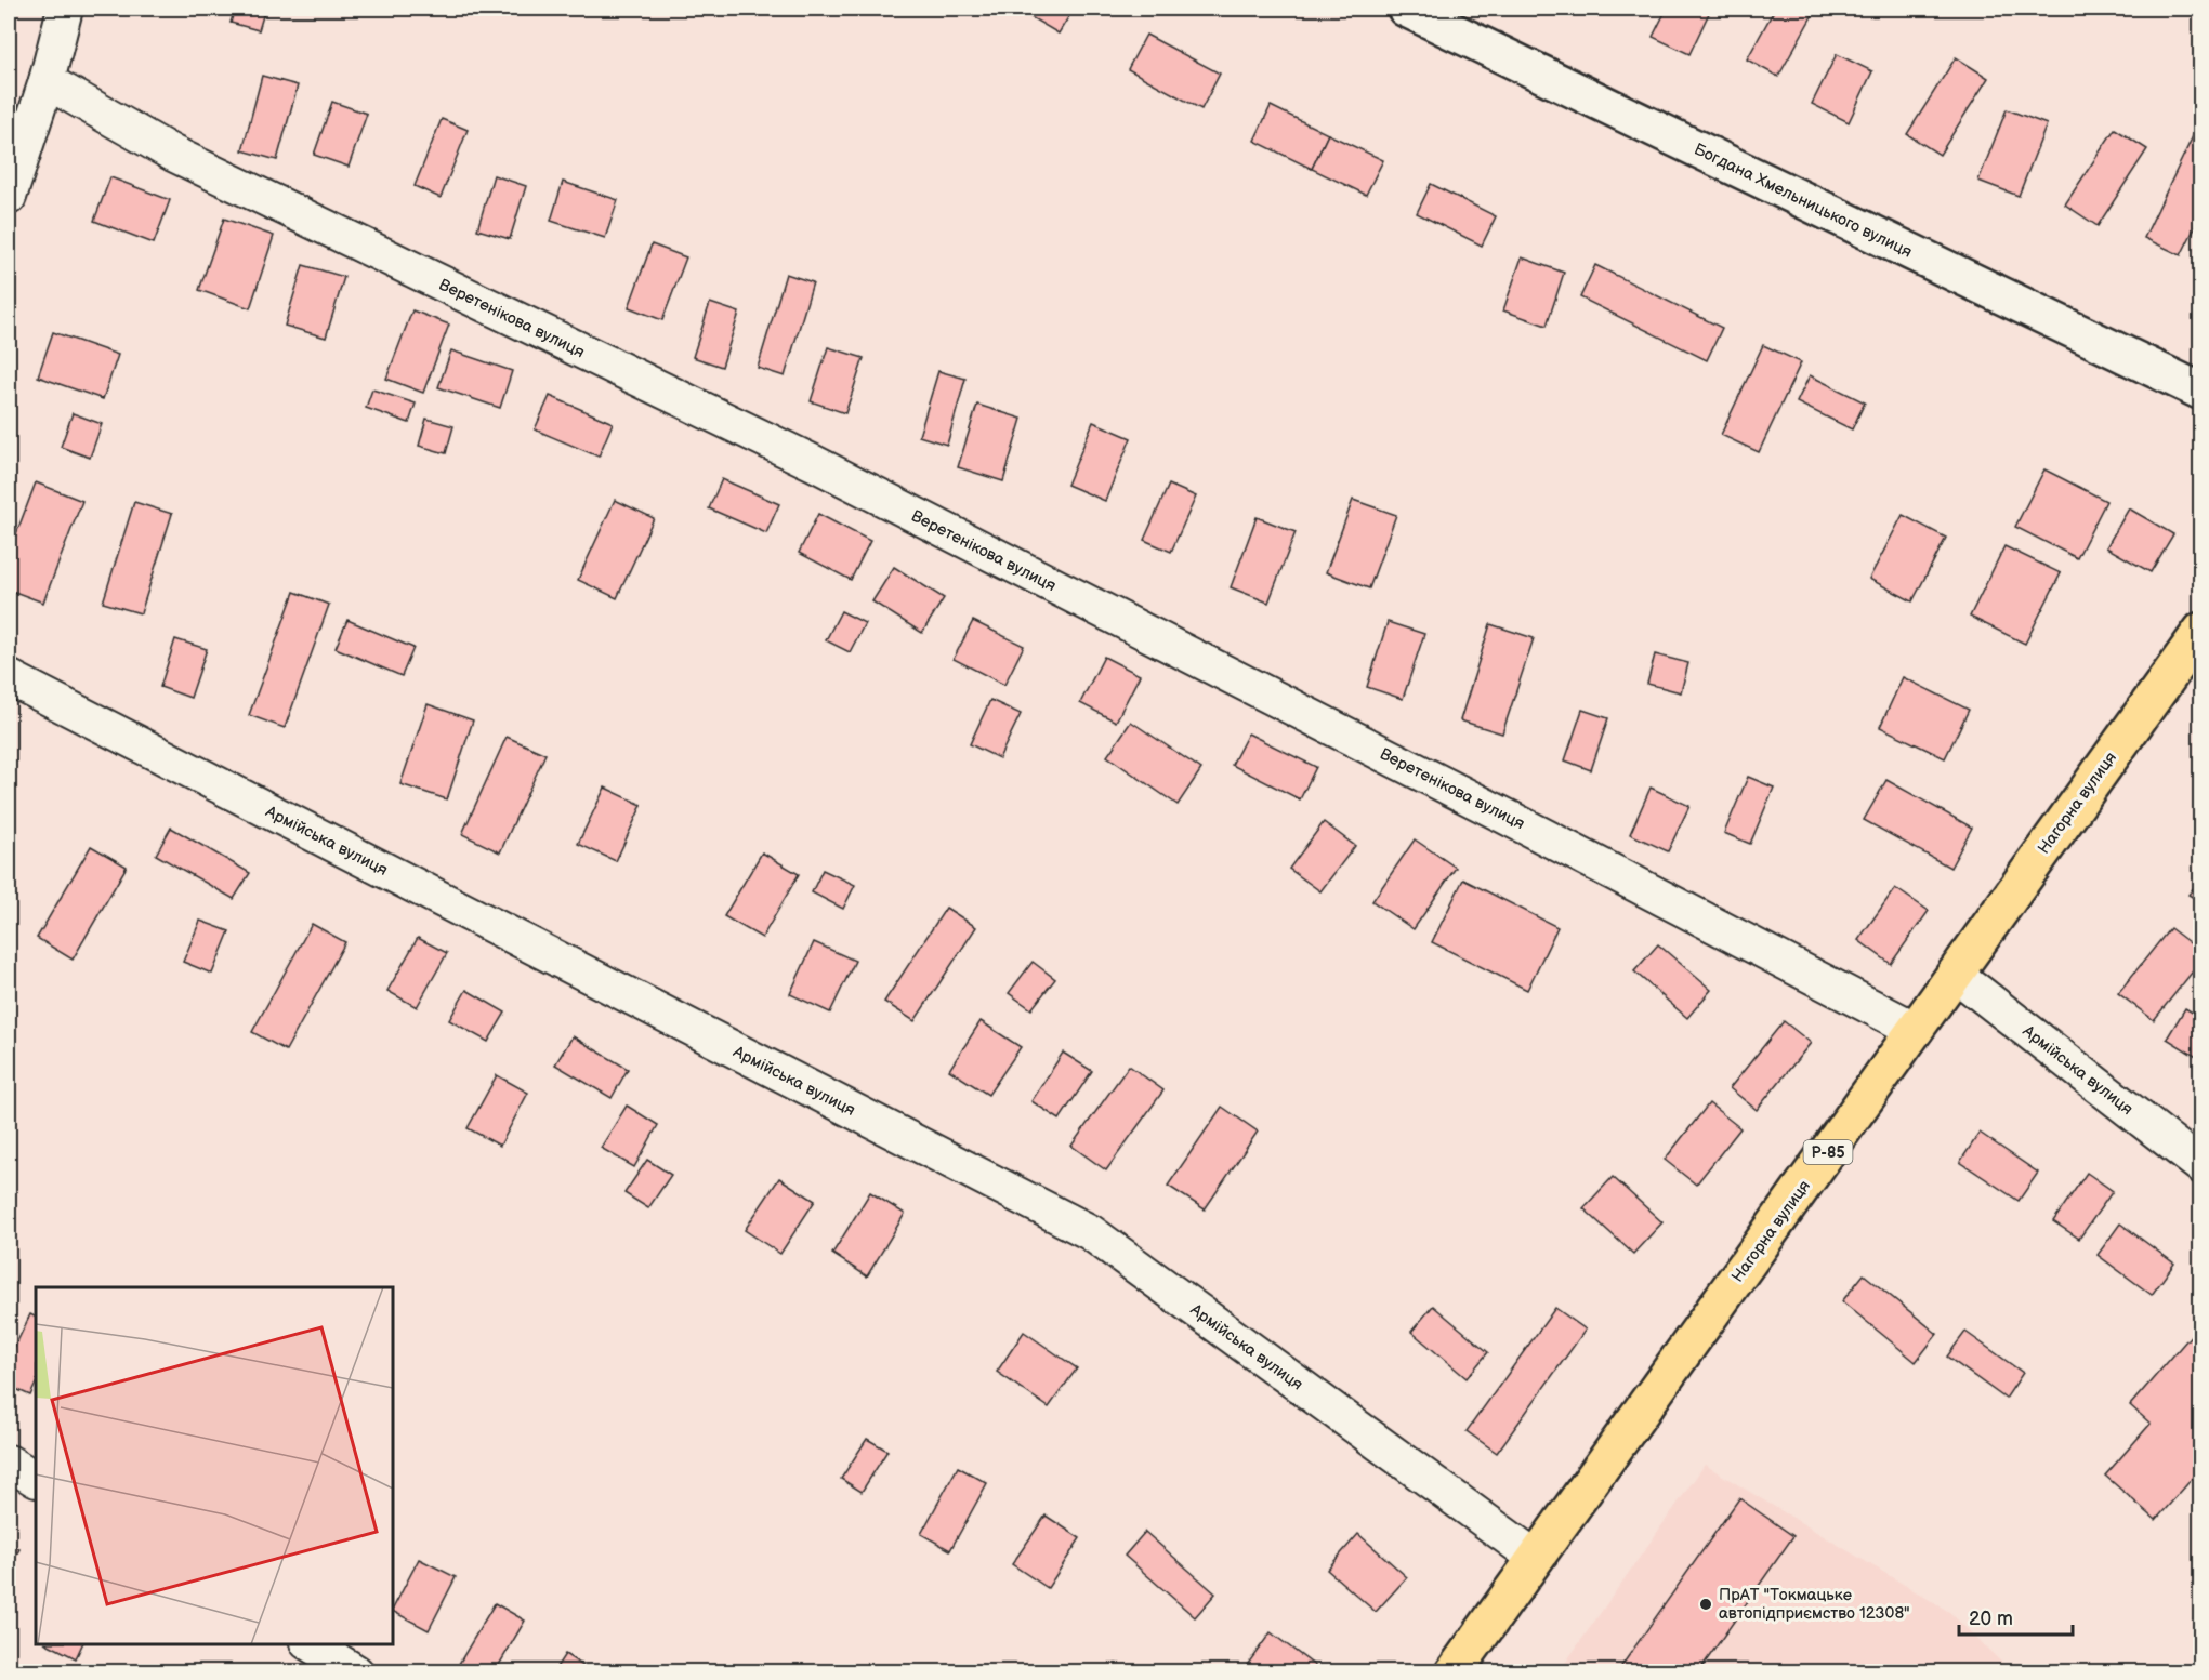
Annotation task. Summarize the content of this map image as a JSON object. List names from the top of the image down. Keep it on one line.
{"streets":{"main road":["Нагорна вулиця","Р-85"],"street":["Богдана Хмельницького вулиця","Веретенікова вулиця","Армійська вулиця"]},"crossings":[["Веретенікова вулиця","Нагорна вулиця"],["Нагорна вулиця","Армійська вулиця"]],"places":["ПрАТ \"Токмацьке автопідприємство 12308\""],"scale_bar":"20 m"}
